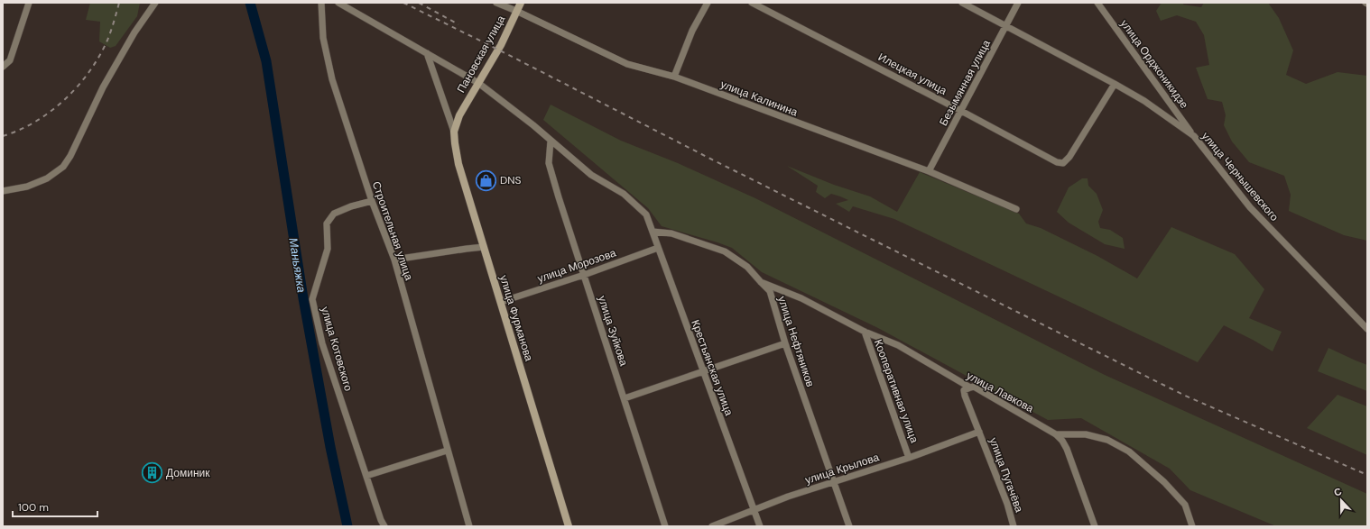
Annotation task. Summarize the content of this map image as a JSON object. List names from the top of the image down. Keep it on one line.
{"streets":{"main road":["Пановская улица","улица Фурманова"],"street":["улица Орджоникидзе","Илецкая улица","Безымянная улица","улица Калинина","улица Чернышевского","Строительная улица","улица Морозова","улица Зуйкова","улица Нефтяников","улица Котовского","Крестьянская улица","Кооперативная улица","улица Лавкова","улица Крылова","улица Пугачёва"]},"crossings":[["Пановская улица","улица Калинина"],["Пановская улица","улица Фурманова"],["улица Орджоникидзе","улица Чернышевского"],["Илецкая улица","Безымянная улица"],["Илецкая улица","улица Чернышевского"],["Безымянная улица","улица Калинина"],["Безымянная улица","улица Чернышевского"],["Строительная улица","улица Котовского"],["улица Морозова","улица Фурманова"],["улица Морозова","улица Зуйкова"],["улица Морозова","Крестьянская улица"],["улица Зуйкова","Крестьянская улица"],["улица Нефтяников","Крестьянская улица"],["улица Нефтяников","улица Лавкова"],["улица Нефтяников","улица Крылова"],["Крестьянская улица","улица Крылова"],["Кооперативная улица","улица Лавкова"],["Кооперативная улица","улица Крылова"],["улица Лавкова","улица Пугачёва"],["улица Крылова","улица Пугачёва"]],"water":["Маньяжка"],"places":{"shop":["DNS"],"building":["Доминик"]},"scale_bar":"100 m","north":"top"}
